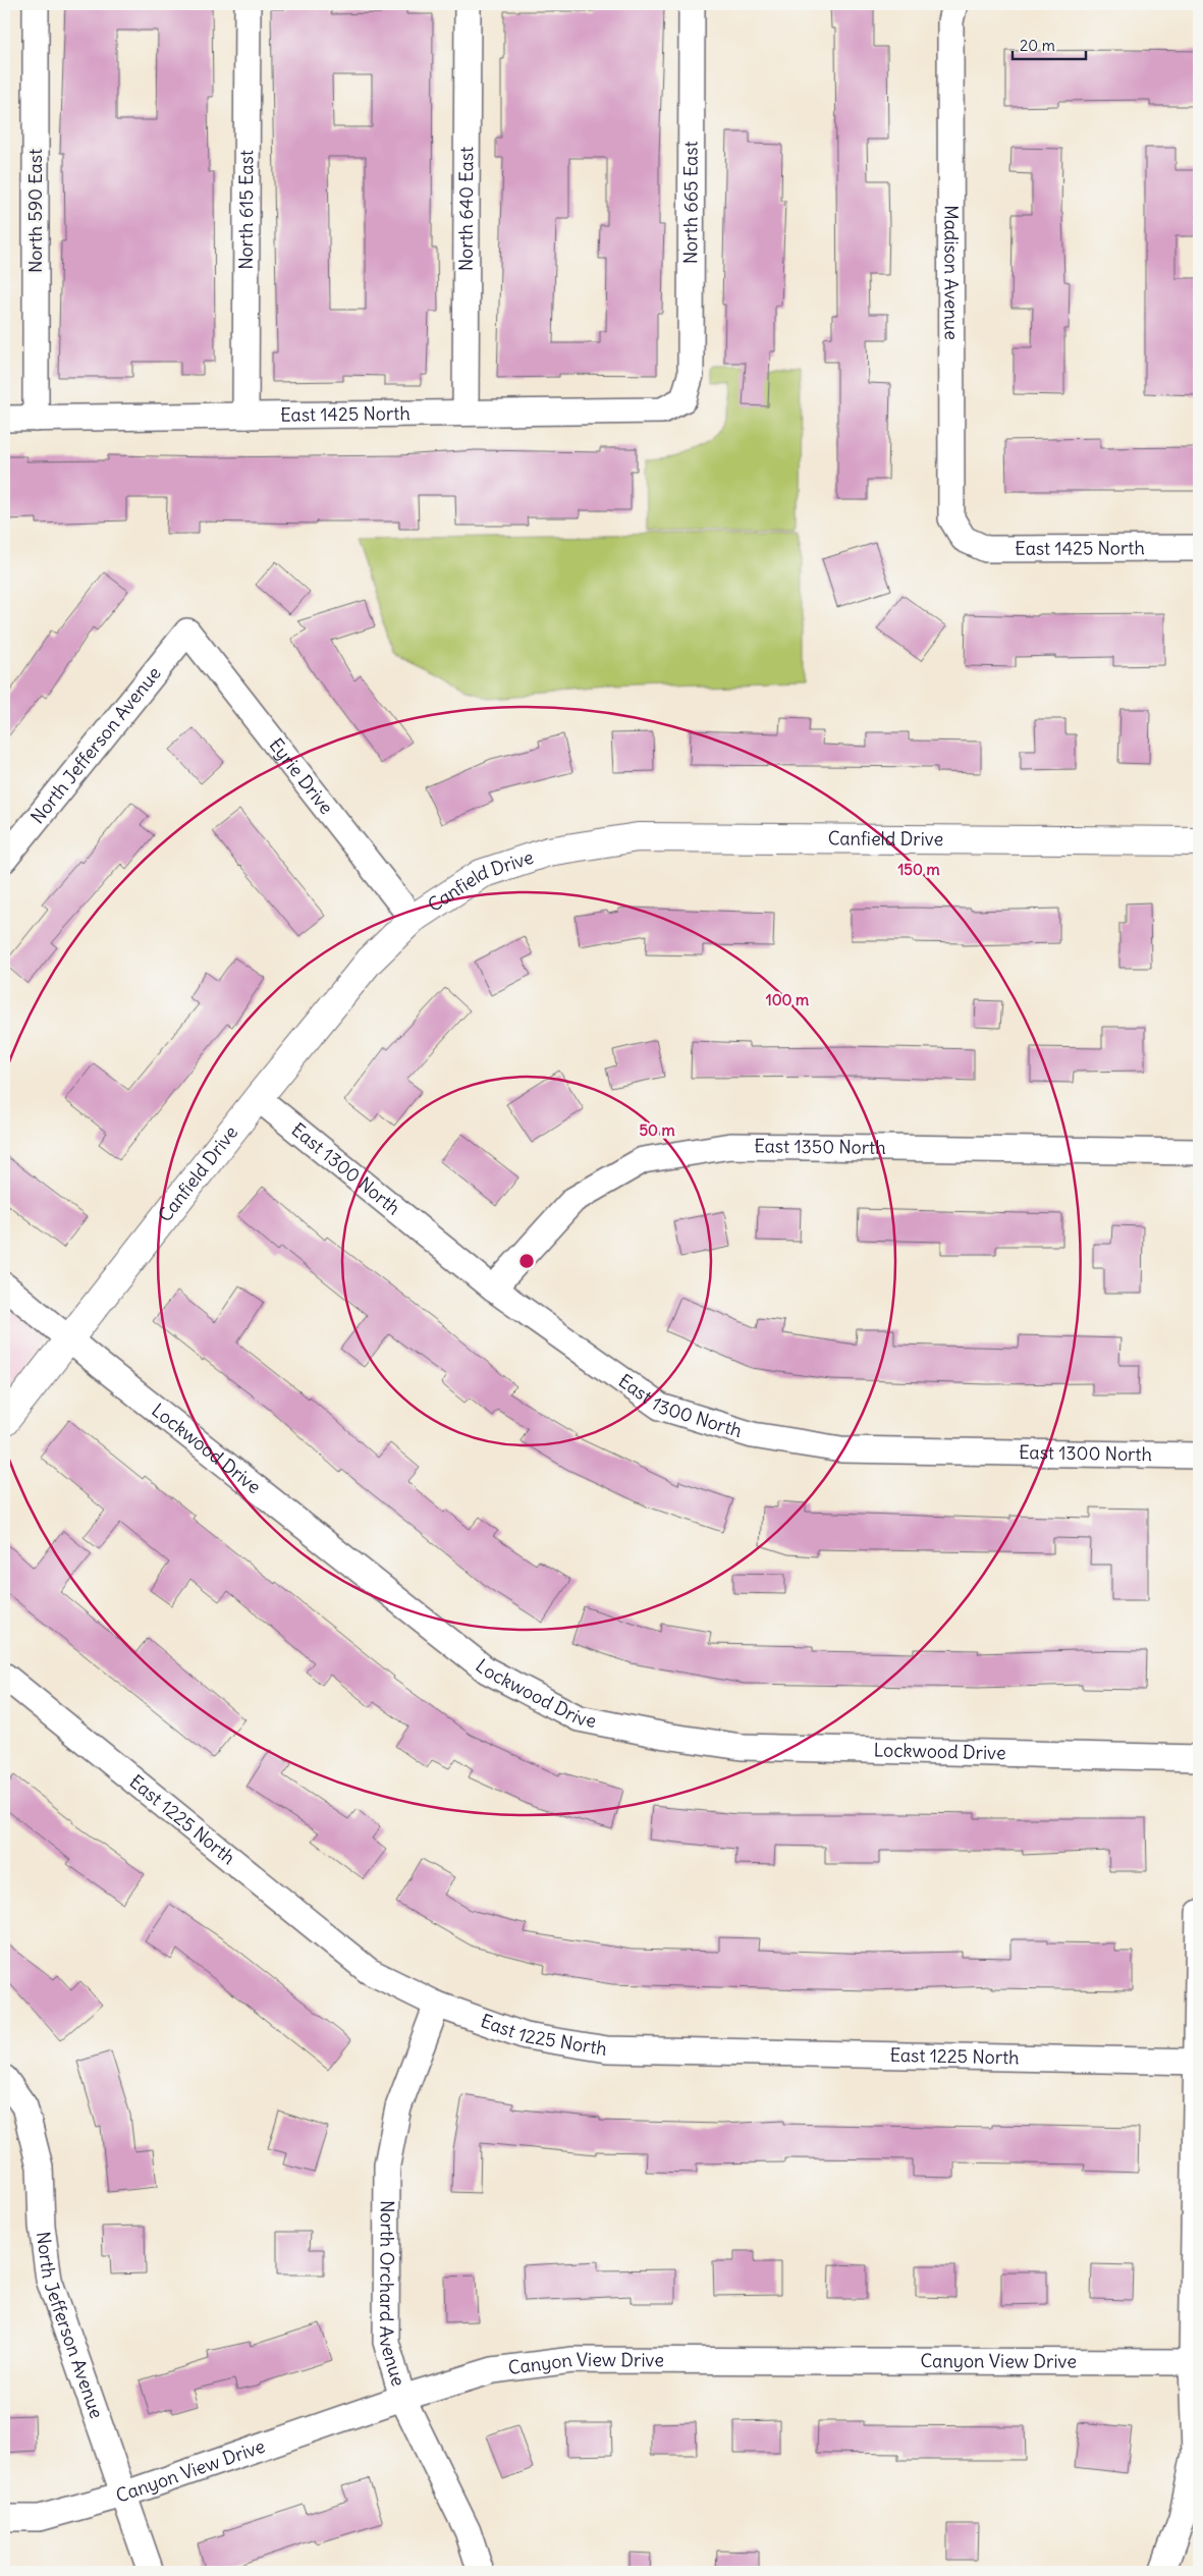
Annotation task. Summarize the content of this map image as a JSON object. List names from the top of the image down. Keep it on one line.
{"streets":{"street":["North 665 East","North 640 East","North 615 East","North 590 East","Madison Avenue","East 1425 North","North Jefferson Avenue","Eyrie Drive","Canfield Drive","East 1350 North","East 1300 North","Lockwood Drive","East 1225 North","North Orchard Avenue","Canyon View Drive"]},"crossings":[["North 665 East","East 1425 North"],["North 640 East","East 1425 North"],["North 615 East","East 1425 North"],["North 590 East","East 1425 North"],["Madison Avenue","East 1425 North"],["North Jefferson Avenue","Eyrie Drive"],["North Jefferson Avenue","Canyon View Drive"],["Eyrie Drive","Canfield Drive"],["Canfield Drive","East 1300 North"],["Canfield Drive","Lockwood Drive"],["East 1350 North","East 1300 North"],["East 1225 North","North Orchard Avenue"],["North Orchard Avenue","Canyon View Drive"]],"scale_bar":"20 m","rings":["150 m","100 m","50 m"]}
